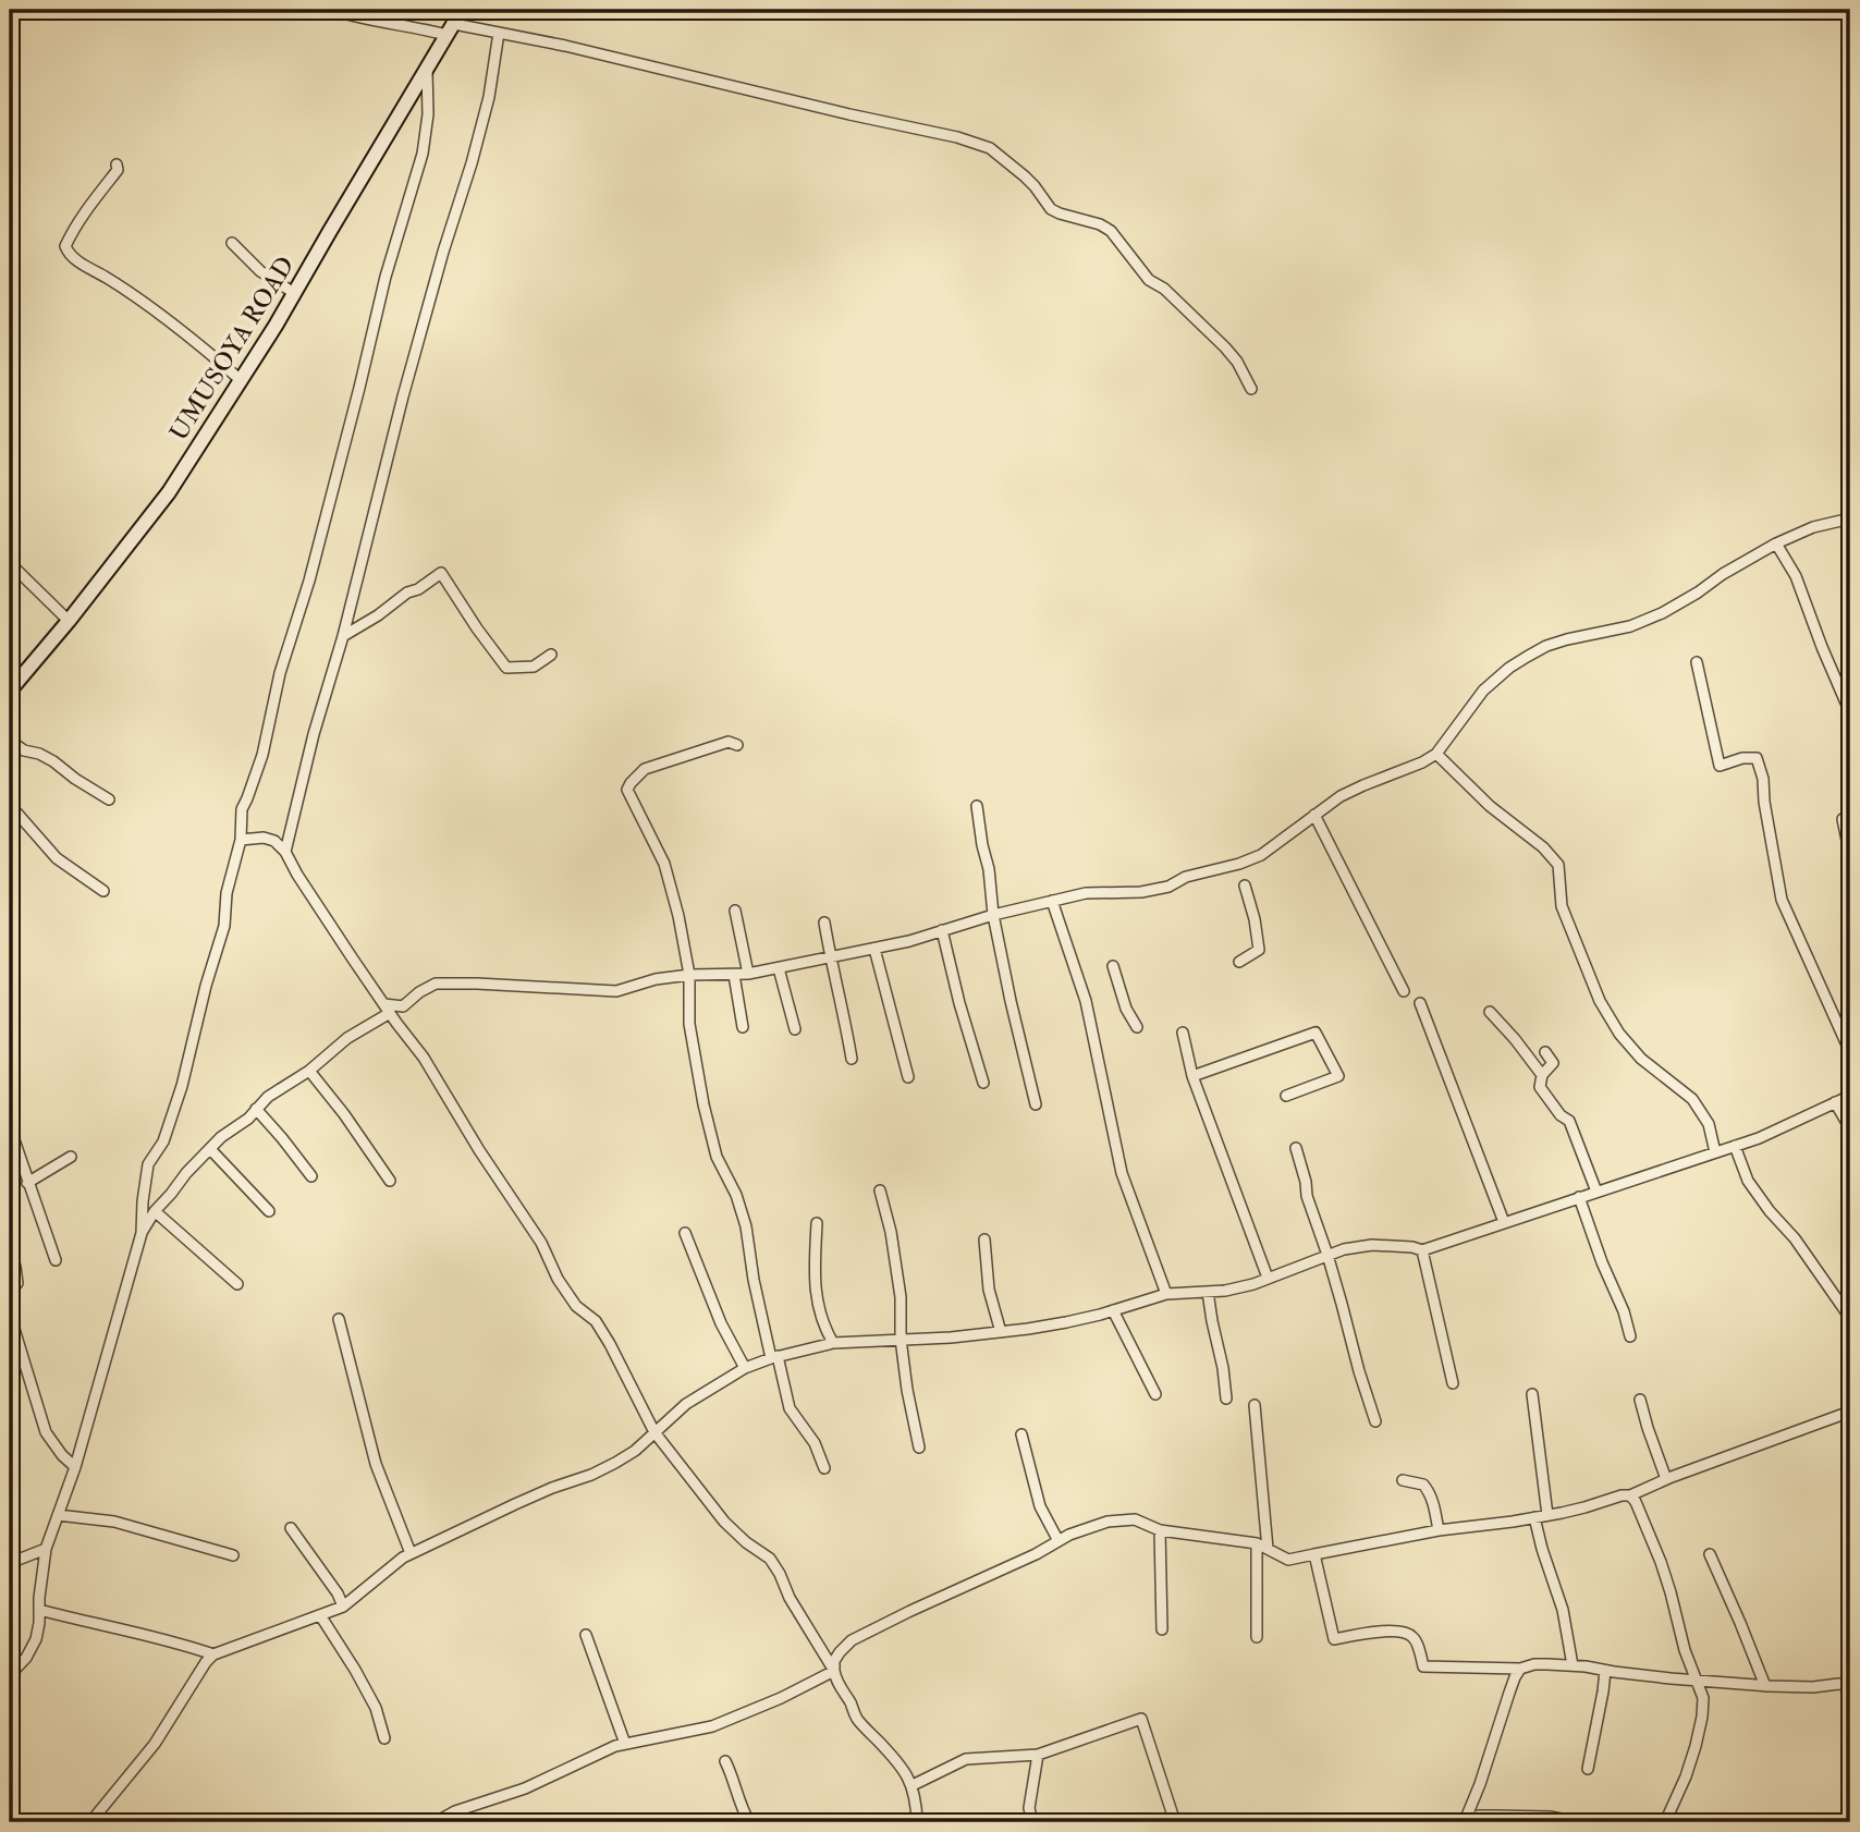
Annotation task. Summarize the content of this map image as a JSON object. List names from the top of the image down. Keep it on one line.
{"streets":{"main road":["UMUSOYA ROAD"]}}
